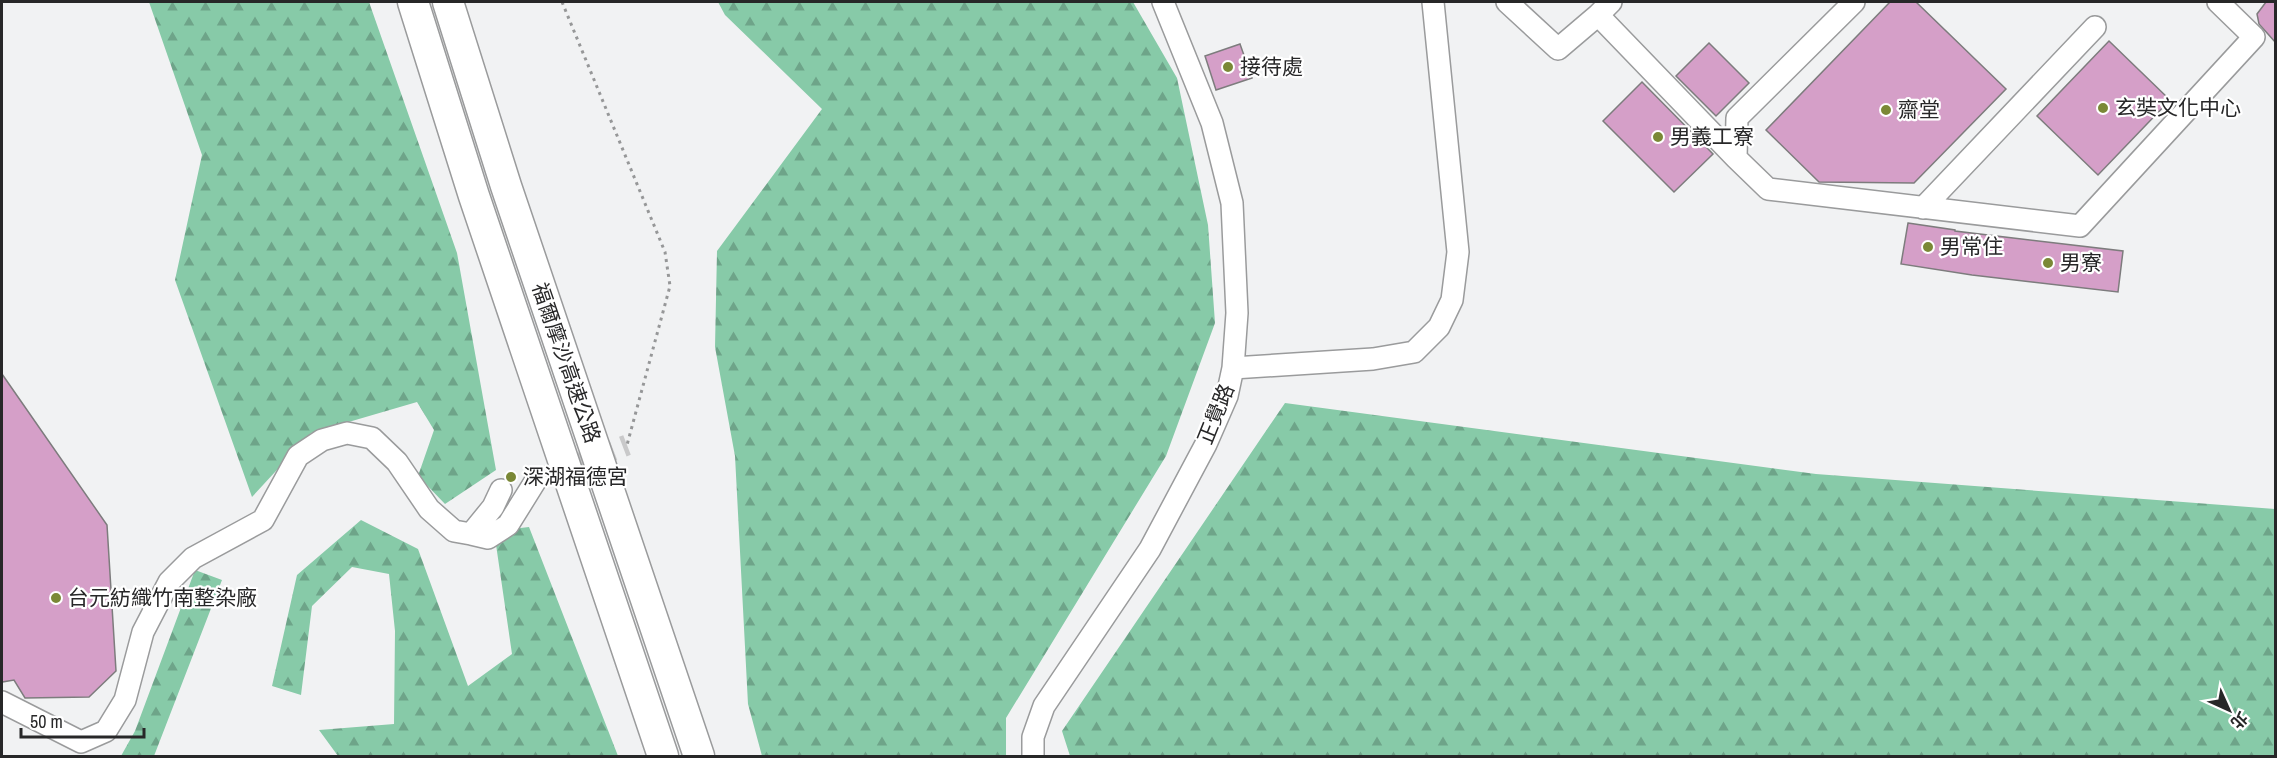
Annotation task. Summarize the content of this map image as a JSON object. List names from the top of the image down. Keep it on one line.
{"streets":{"highway":["福爾摩沙高速公路"],"street":["正覺路"]},"places":["接待處","玄奘文化中心","齋堂","男義工寮","男常住","男寮","深湖福德宮","台元紡織竹南整染廠"],"scale_bar":"50 m","north":"bottom right"}
